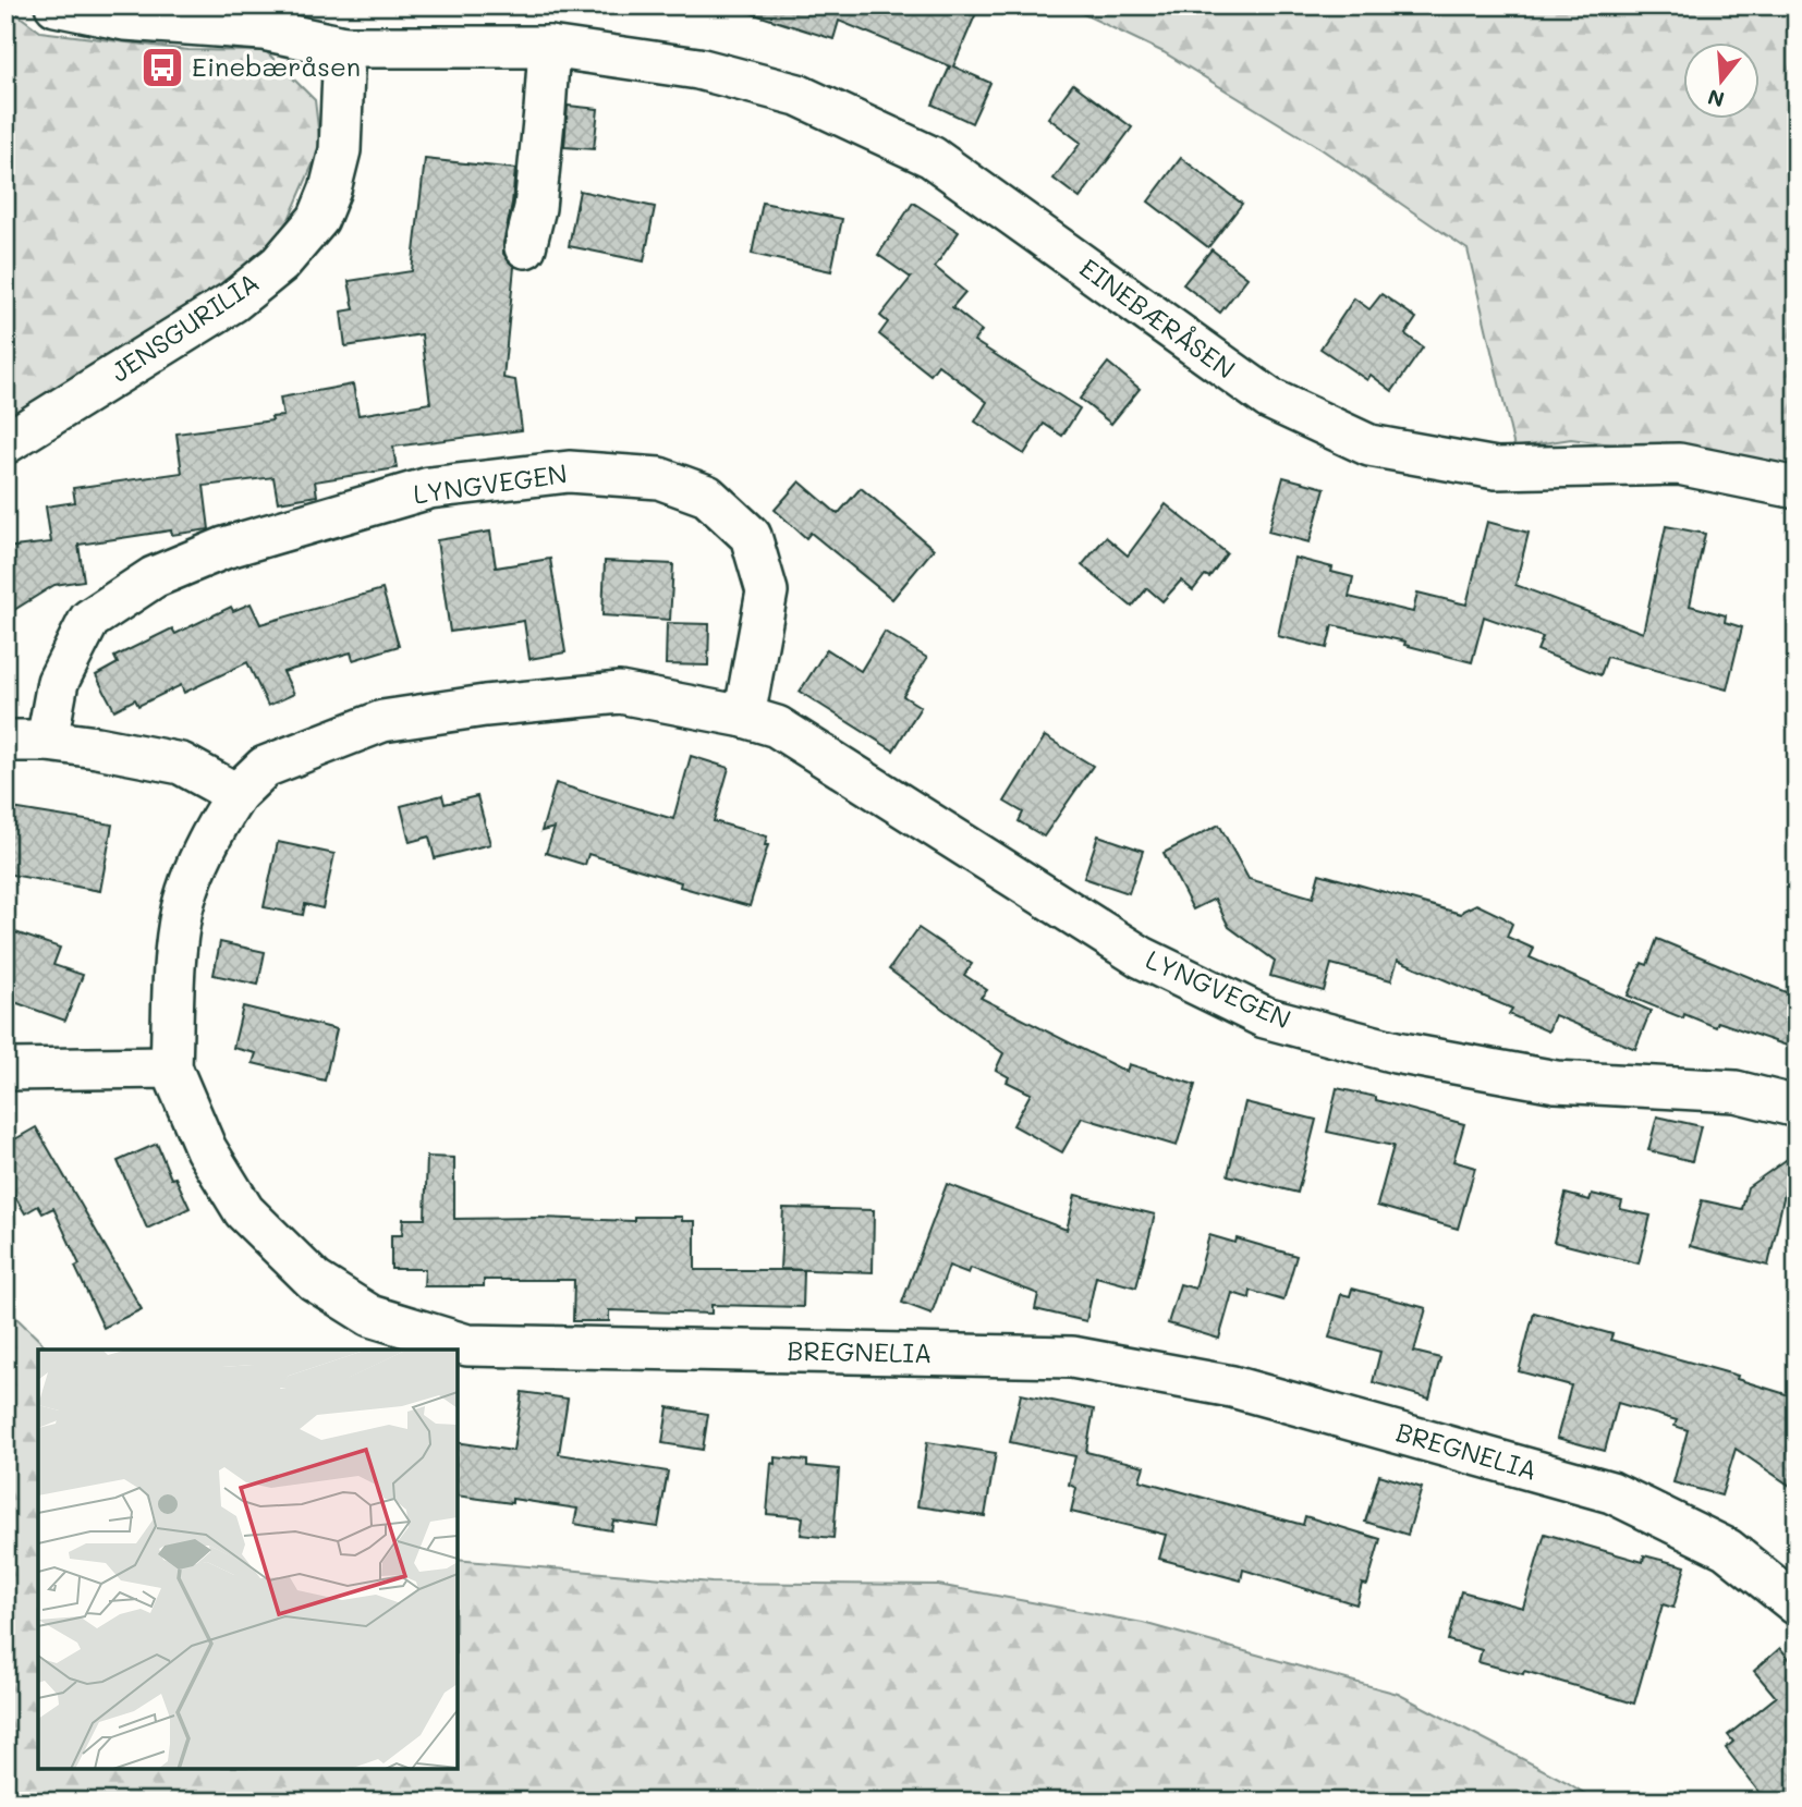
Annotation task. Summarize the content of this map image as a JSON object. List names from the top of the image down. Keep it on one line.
{"streets":{"street":["EINEBÆRÅSEN","JENSGURILIA","LYNGVEGEN","BREGNELIA"]},"crossings":[["EINEBÆRÅSEN","JENSGURILIA"],["LYNGVEGEN","BREGNELIA"]],"places":{"bus stop":["Einebæråsen"]},"north":"bottom"}
